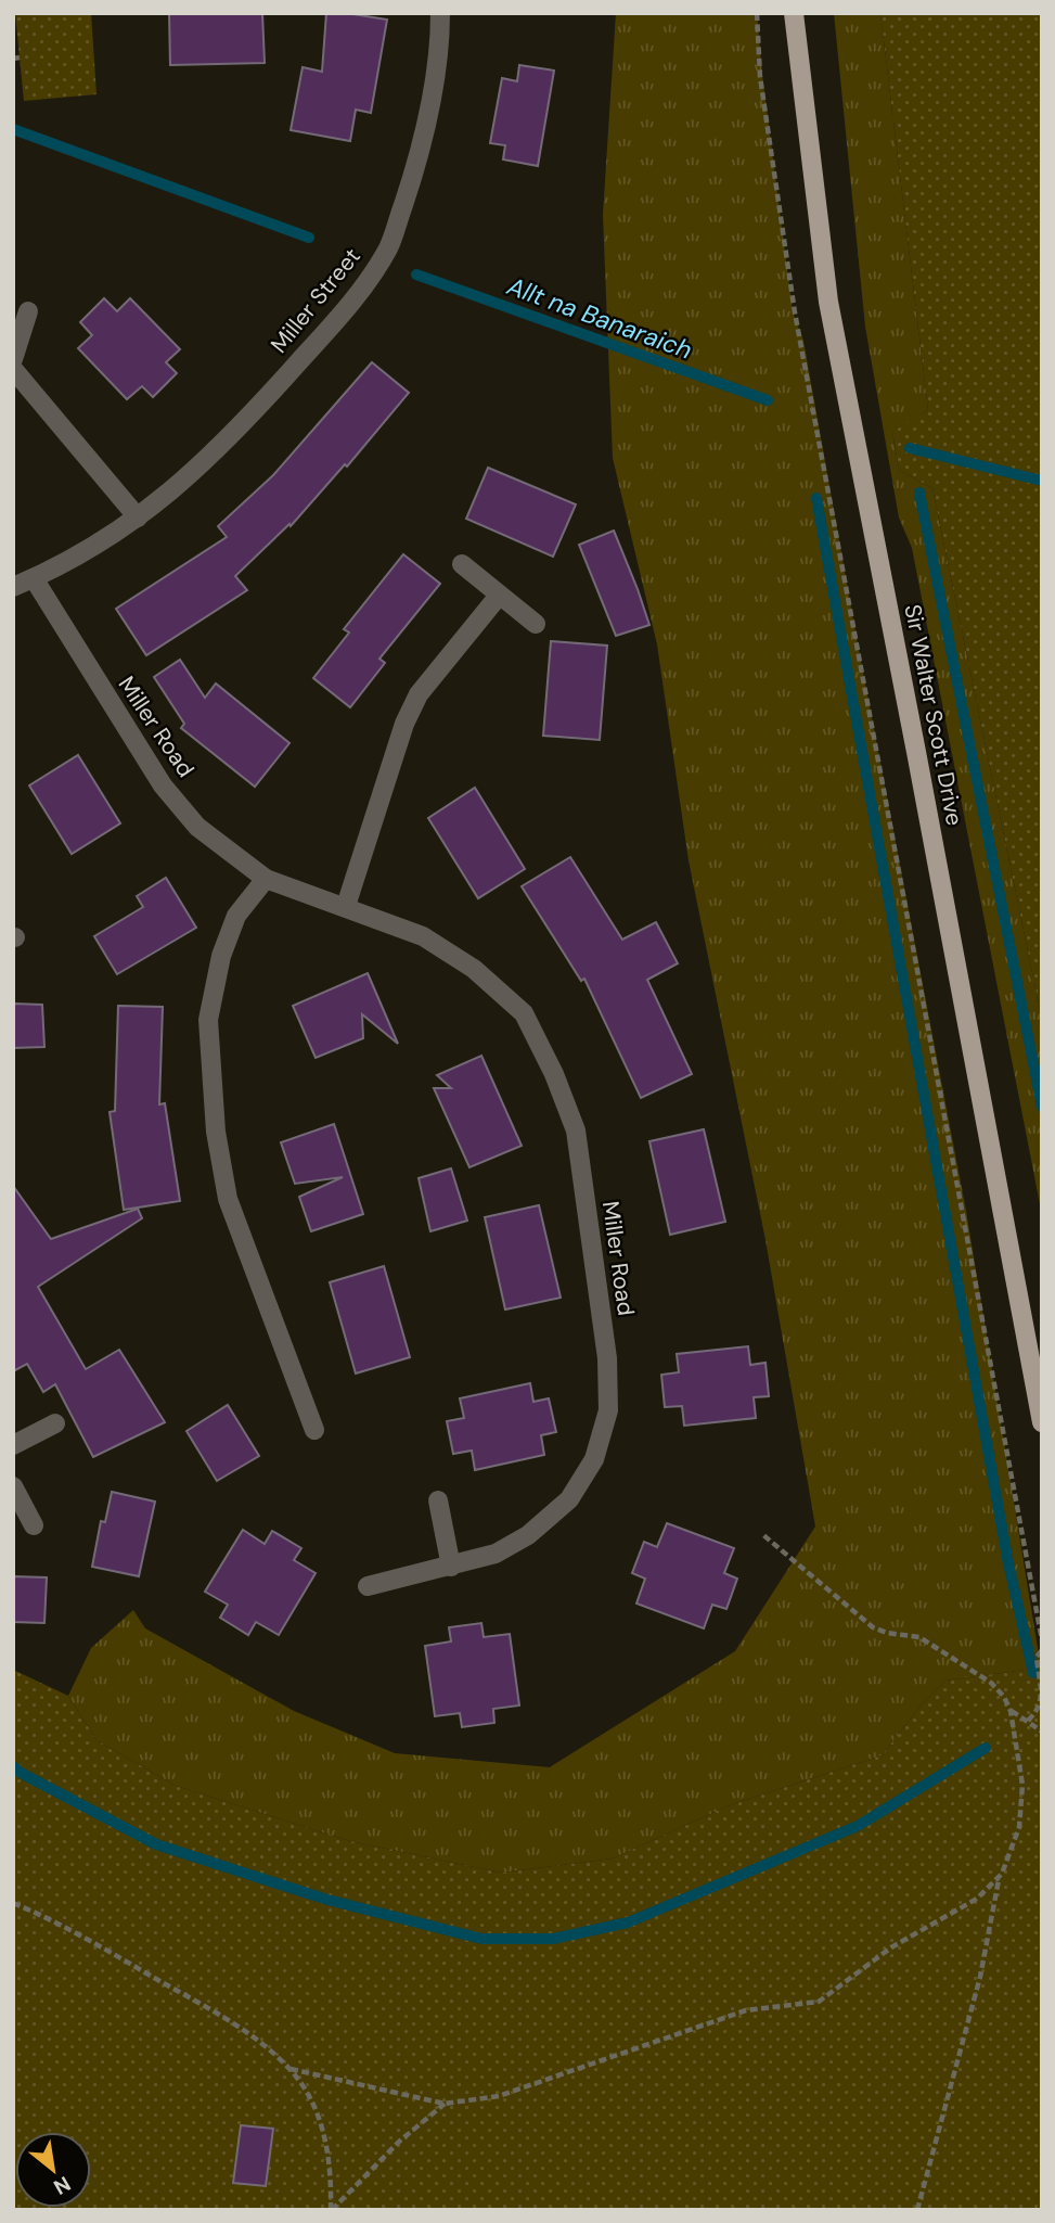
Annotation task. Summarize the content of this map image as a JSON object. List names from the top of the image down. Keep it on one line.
{"streets":{"main road":["Sir Walter Scott Drive"],"street":["Miller Street","Miller Road"]},"crossings":[["Miller Street","Miller Road"]],"water":["Allt na Banaraich"],"north":"bottom right"}
